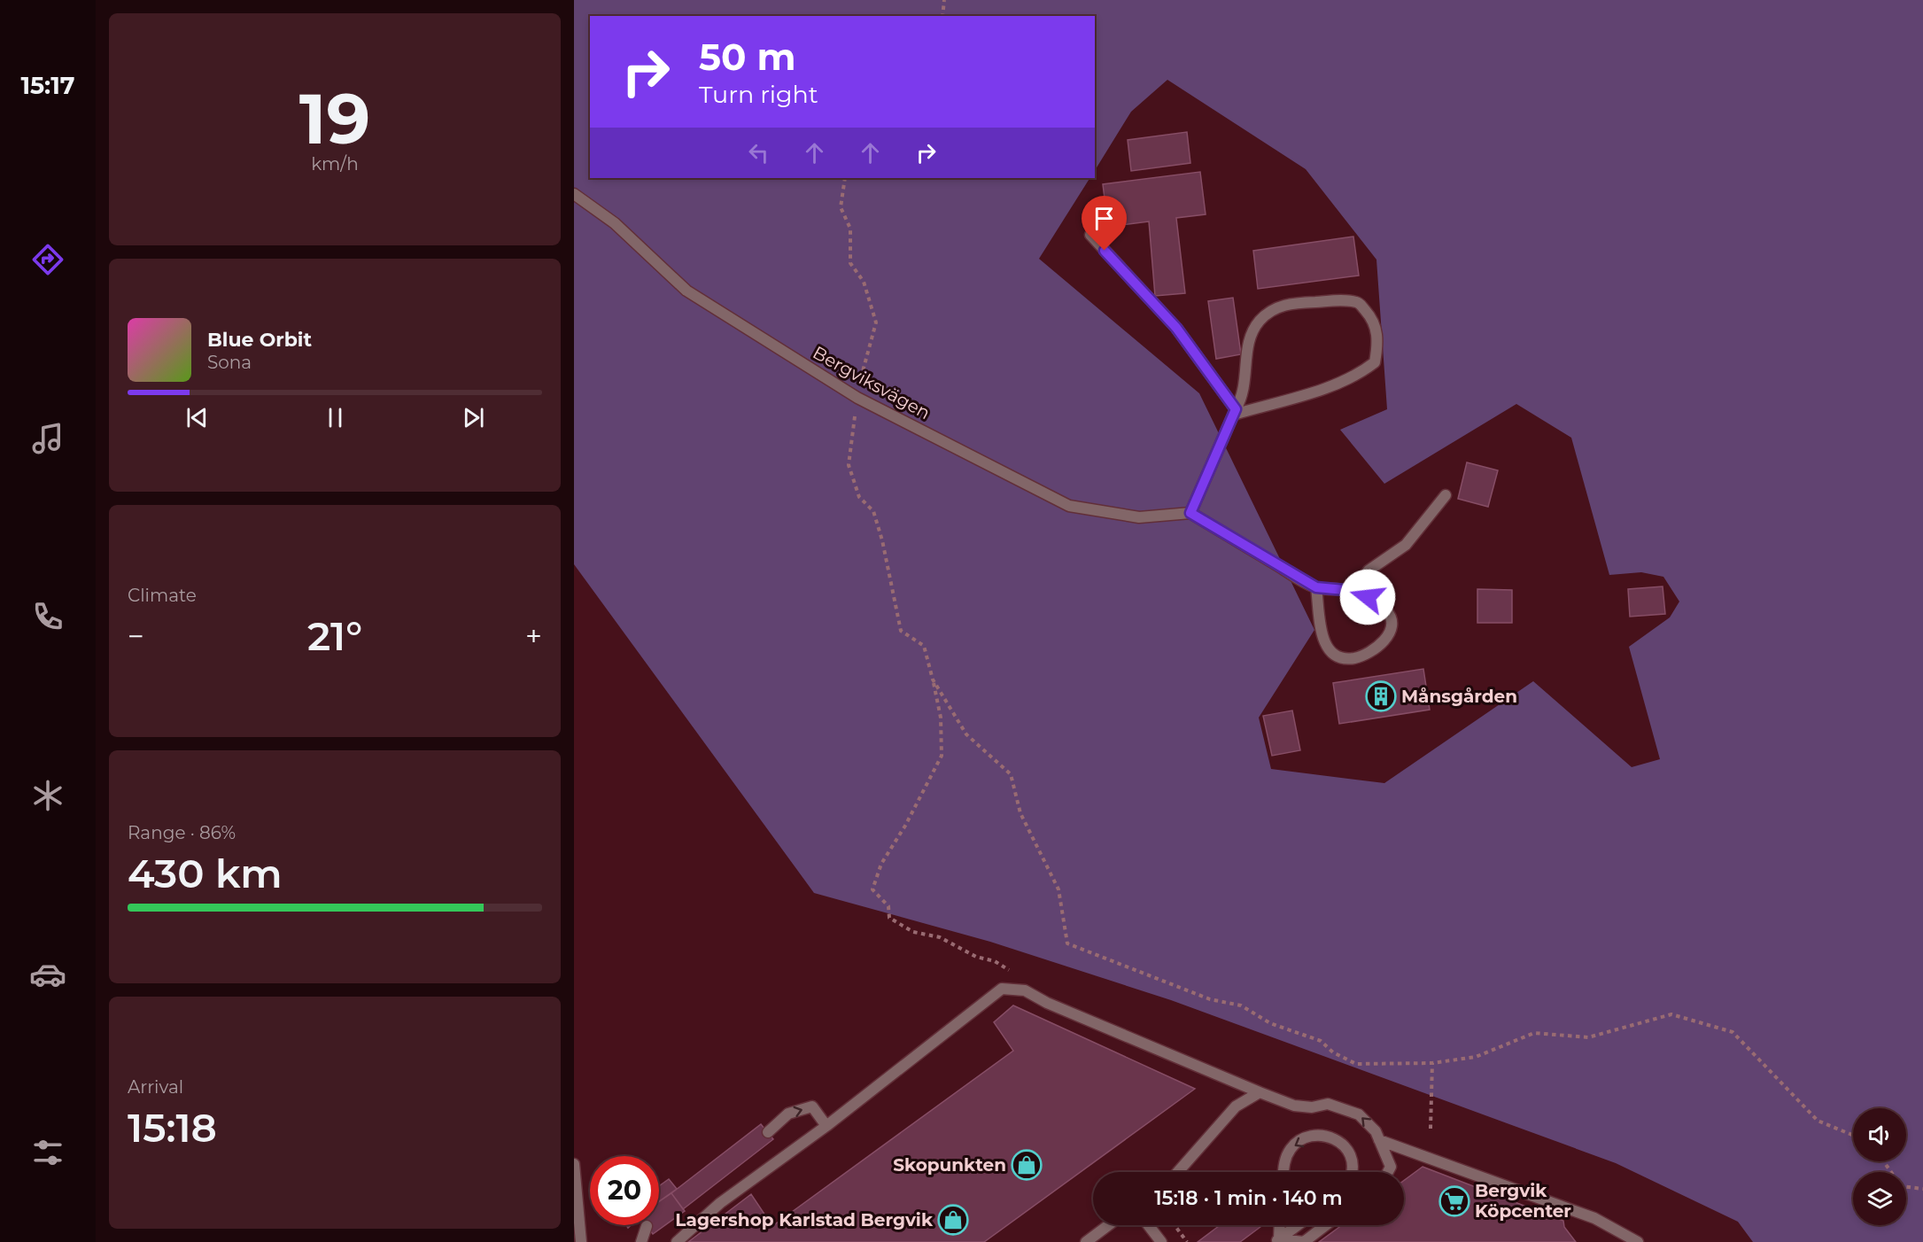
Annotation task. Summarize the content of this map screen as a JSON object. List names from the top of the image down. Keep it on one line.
{"streets":{"street":["Bergviksvägen"]},"places":{"building":["Månsgården"],"shop":["Skopunkten","Lagershop Karlstad Bergvik"],"supermarket":["Bergvik Köpcenter"]},"page":{"tabs":"15:17","tile":[["19","km/h"],"Climate",["Range · 86%","430 km"],["Arrival","15:18"]],"turn":["50 m","Turn right"],"song":["Blue Orbit","Sona"],"heat":["−","21°","+"],"limit":"20","trip":"15:18 · 1 min · 140 m"}}
